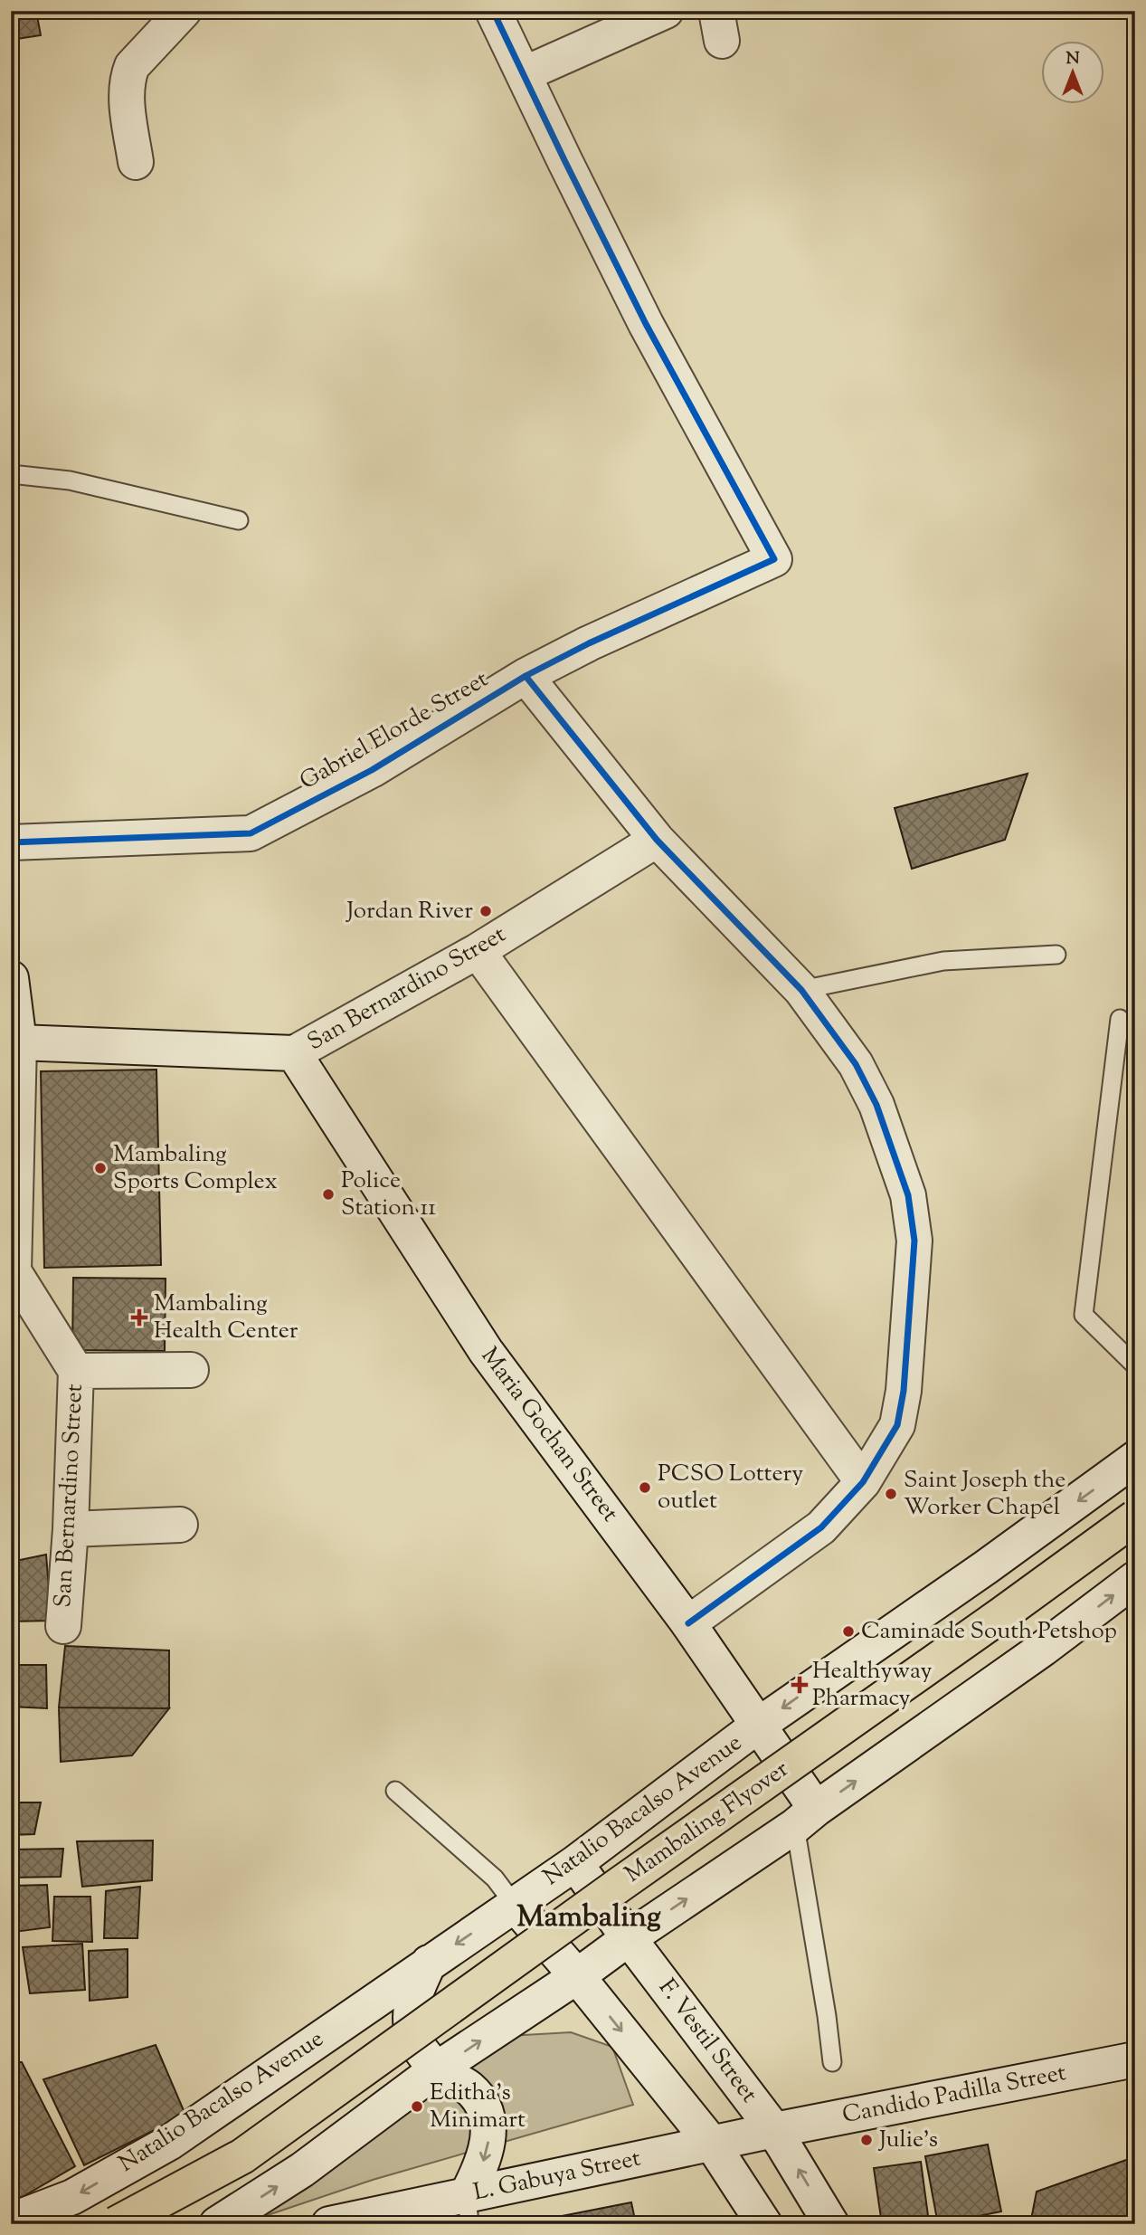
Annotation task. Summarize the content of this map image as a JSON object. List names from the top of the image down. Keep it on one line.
{"streets":{"main road":["Mambaling Flyover"],"street":["Gabriel Elorde Street","San Bernardino Street","Maria Gochan Street","Natalio Bacalso Avenue","F. Vestil Street","Candido Padilla Street","L. Gabuya Street"]},"crossings":[["San Bernardino Street","Maria Gochan Street"],["Maria Gochan Street","Natalio Bacalso Avenue"],["Natalio Bacalso Avenue","F. Vestil Street"],["F. Vestil Street","Candido Padilla Street"],["Candido Padilla Street","L. Gabuya Street"]],"districts":["Mambaling"],"places":{"other":["Jordan River","Mambaling Sports Complex","Police Station 11","PCSO Lottery outlet","Saint Joseph the Worker Chapel","Caminade South Petshop","Editha's Minimart","Julie's"],"health":["Mambaling Health Center","Healthyway Pharmacy"]},"north":"top"}
